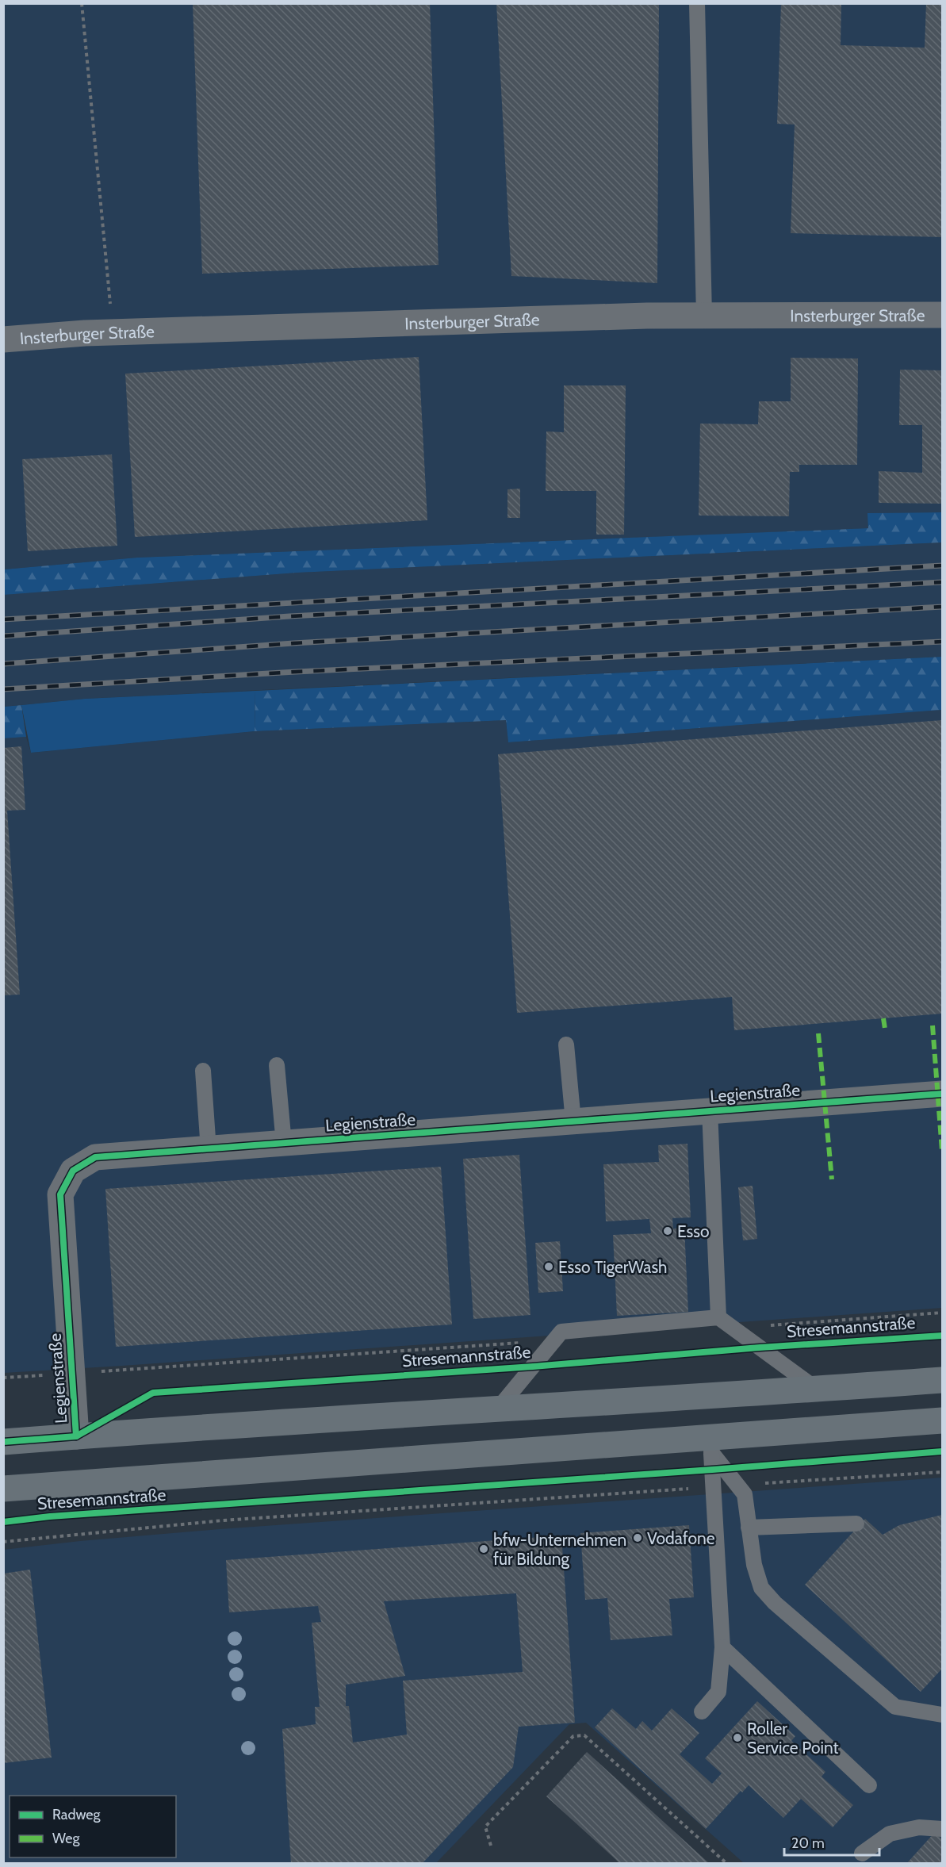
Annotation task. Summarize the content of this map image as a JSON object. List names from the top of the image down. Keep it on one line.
{"streets":{"main road":["Stresemannstraße"],"street":["Insterburger Straße","Legienstraße"]},"places":["Esso","Esso TigerWash","Vodafone","bfw-Unternehmen für Bildung","Roller Service Point"],"legend":["Radweg","Weg"],"scale_bar":"20 m"}
